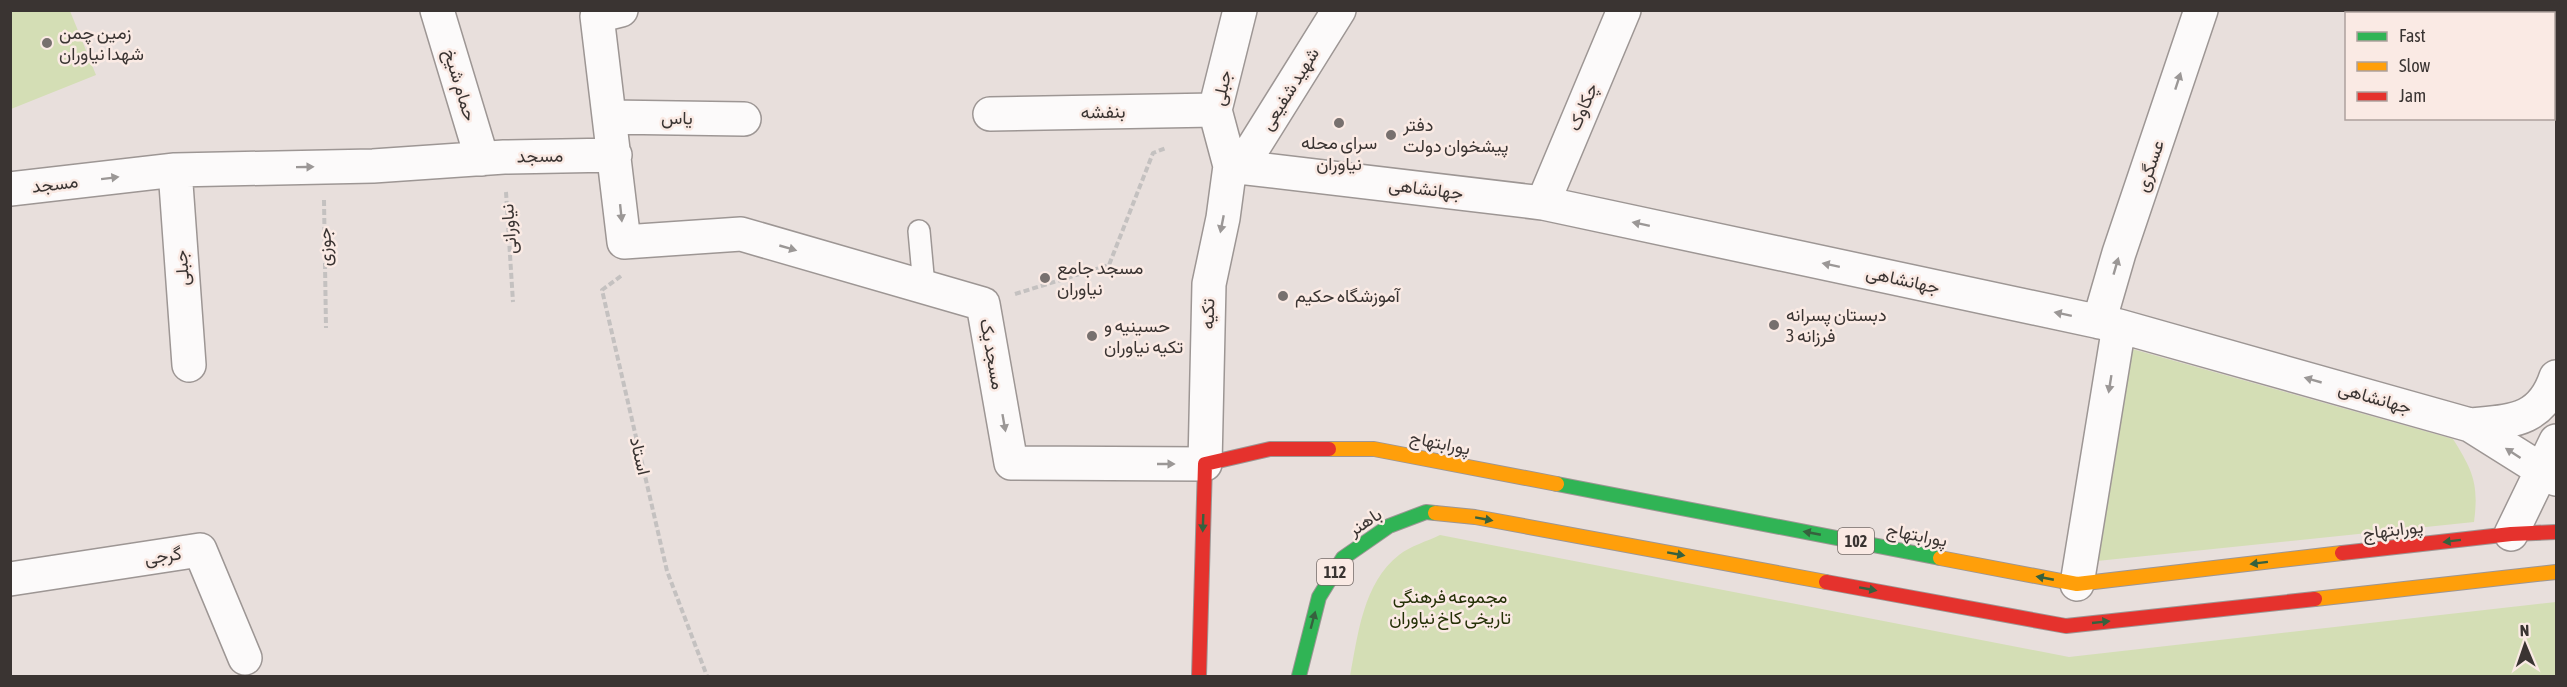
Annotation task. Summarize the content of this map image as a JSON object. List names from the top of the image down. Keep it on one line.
{"streets":{"main road":["پورابتهاج","باهنر","102","112"],"street":["حمام شیخ","جبلی","شهید شفیعی","چکاوک","بنفشه","یاس","مسجد","عسگری","جهانشاهی","تکیه","مسجد یک","گرجی"],"path":["نیاورانی","جوزی","استاد"]},"crossings":[["حمام شیخ","مسجد"],["حمام شیخ","نیاورانی"],["جبلی","شهید شفیعی"],["جبلی","بنفشه"],["جبلی","مسجد"],["جبلی","جهانشاهی"],["جبلی","تکیه"],["جبلی","مسجد یک"],["شهید شفیعی","جهانشاهی"],["شهید شفیعی","تکیه"],["چکاوک","جهانشاهی"],["بنفشه","مسجد یک"],["مسجد","نیاورانی"],["مسجد","جوزی"],["عسگری","جهانشاهی"],["عسگری","پورابتهاج"],["جهانشاهی","تکیه"],["تکیه","مسجد یک"],["تکیه","پورابتهاج"],["مسجد یک","پورابتهاج"],["پورابتهاج","باهنر"]],"one_way":["مسجد","جهانشاهی","تکیه","باهنر"],"parks":["مجموعه فرهنگی تاریخی کاخ نیاوران"],"places":["زمین چمن شهدا نیاوران","سرای محله نیاوران","دفتر پیشخوان دولت","مسجد جامع نیاوران","آموزشگاه حکیم","دبستان پسرانه فرزانه 3","حسینیه و تکیه نیاوران"],"legend":["Fast","Slow","Jam"],"north":"top"}
